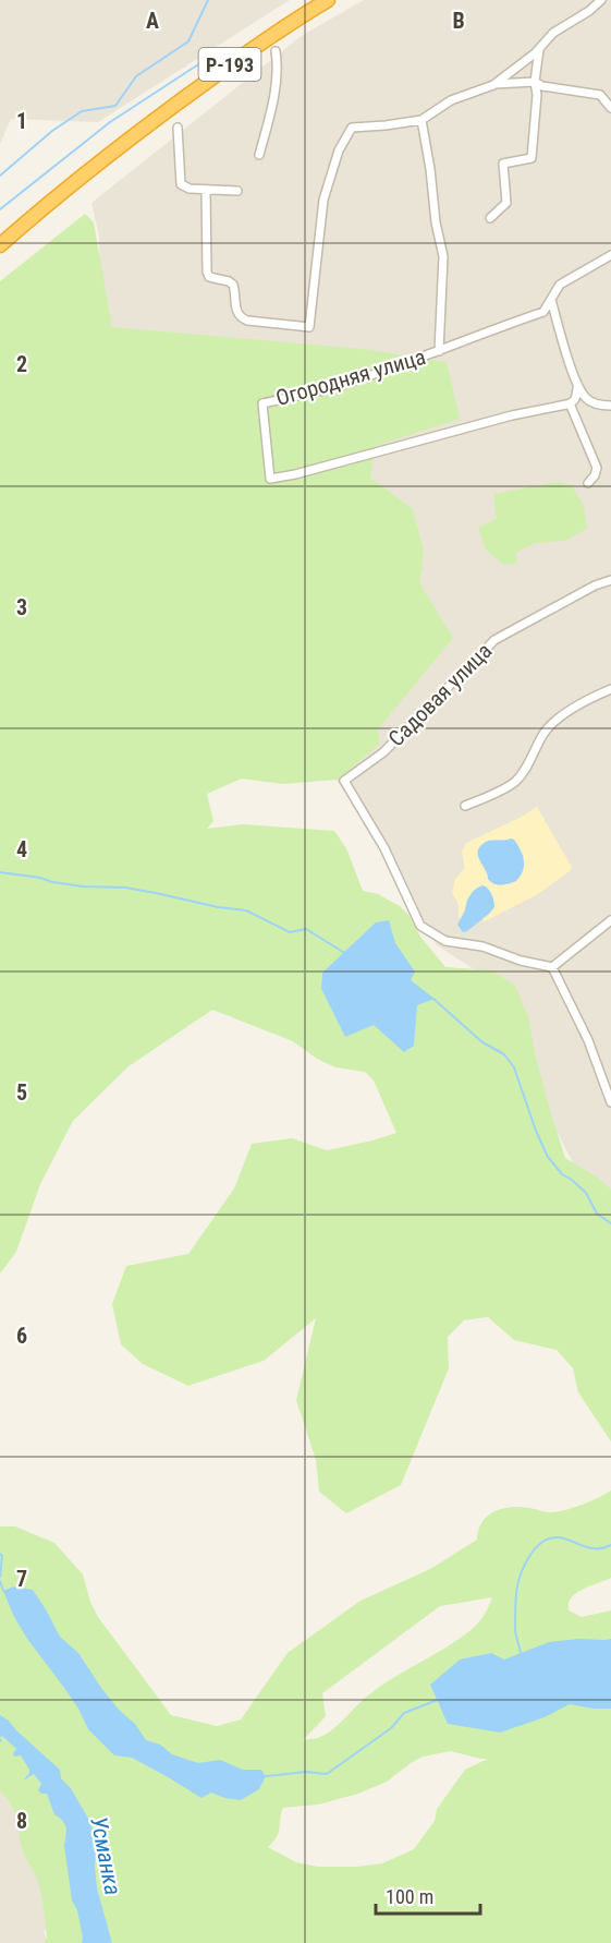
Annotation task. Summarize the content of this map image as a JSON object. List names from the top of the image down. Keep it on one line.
{"streets":{"highway":["Р-193"],"street":["Огородняя улица","Садовая улица"]},"water":["Усманка"],"scale_bar":"100 m","grid":{"columns":["A","B"],"rows":["1","2","3","4","5","6","7","8"]}}
